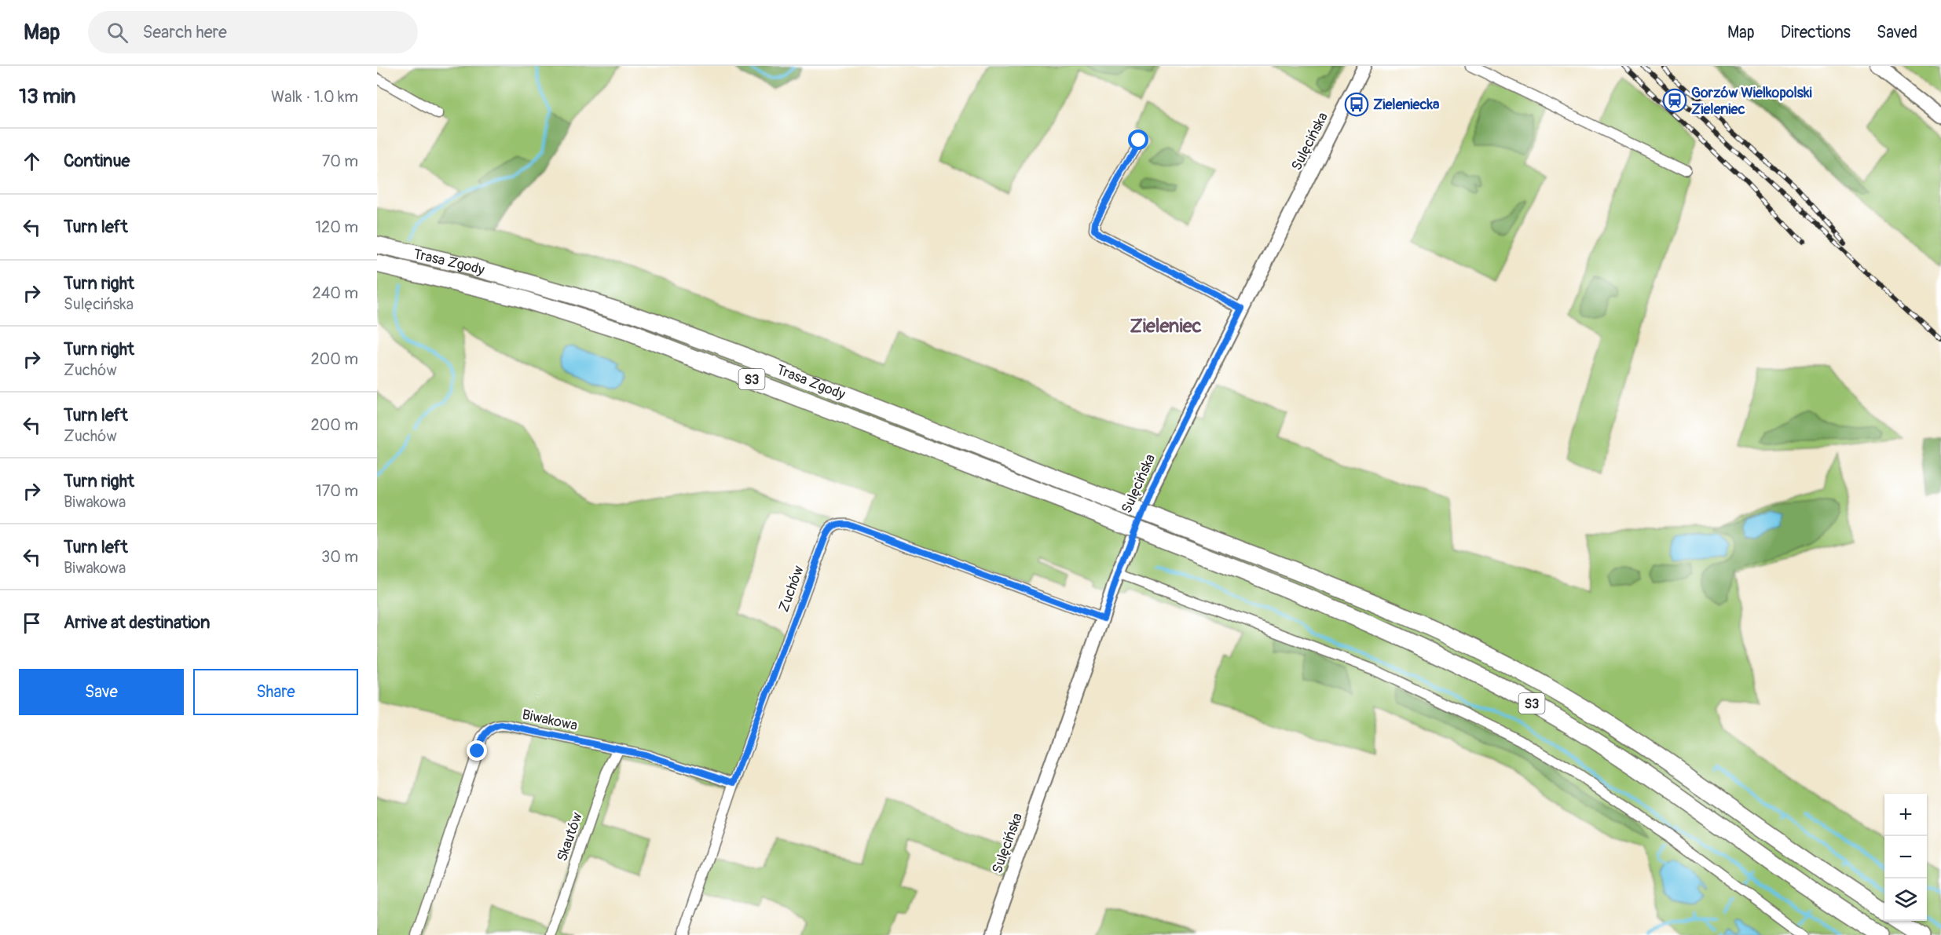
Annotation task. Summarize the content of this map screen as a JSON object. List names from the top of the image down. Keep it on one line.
{"streets":{"highway":["Trasa Zgody","S3"],"street":["Sulęcińska","Zuchów","Biwakowa","Skautów"]},"crossings":[["Sulęcińska","Zuchów"],["Zuchów","Biwakowa"],["Biwakowa","Skautów"]],"districts":["Zieleniec"],"places":{"station":["Gorzów Wielkopolski Zieleniec"],"bus stop":["Zieleniecka"]},"page":{"header":"Map","search":"Search here","nav":["Map","Directions","Saved"],"heading":["13 min","Walk · 1.0 km"],"list":[["Continue","70 m"],["Turn left","120 m"],["Turn right","Sulęcińska","240 m"],["Turn right","Zuchów","200 m"],["Turn left","Zuchów","200 m"],["Turn right","Biwakowa","170 m"],["Turn left","Biwakowa","30 m"],"Arrive at destination"],"buttons":["Save","Share"],"map_buttons":["+","−"]}}
